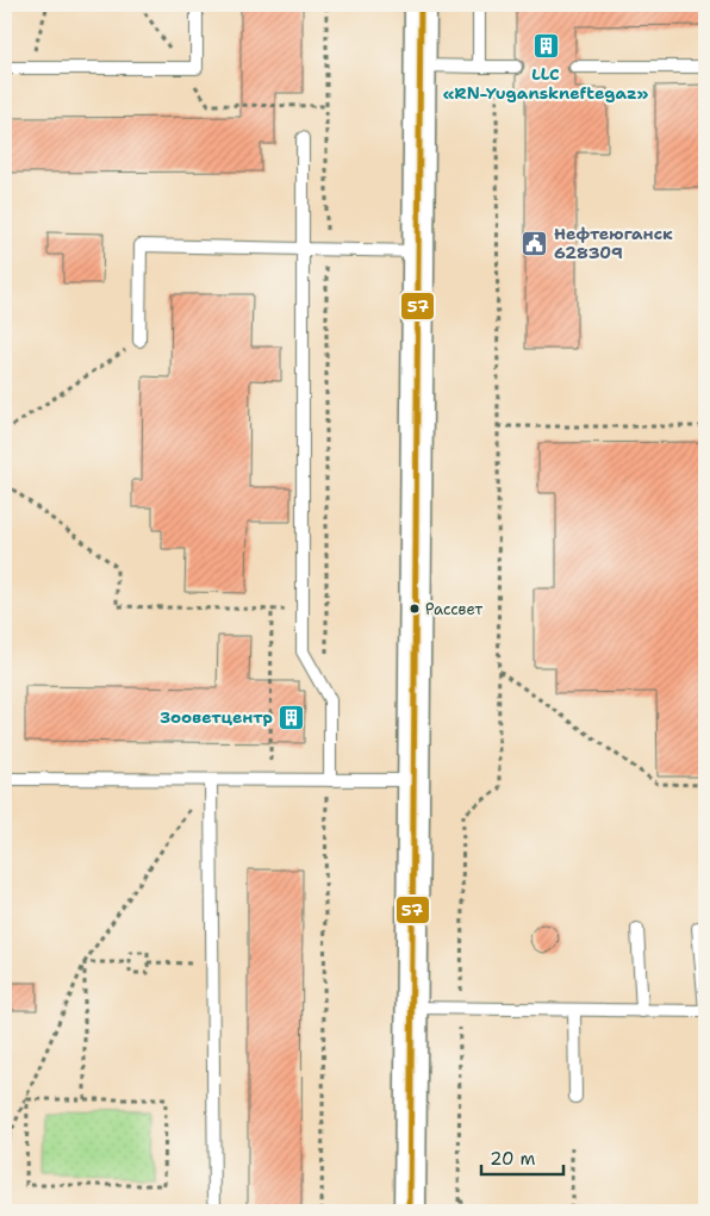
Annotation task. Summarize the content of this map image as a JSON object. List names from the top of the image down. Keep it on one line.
{"places":{"building":["LLC «RN-Yuganskneftegaz»","Зооветцентр"],"public building":["Нефтеюганск 628309"],"other":["Рассвет"]},"lines":["transit line 57"],"scale_bar":"20 m"}
